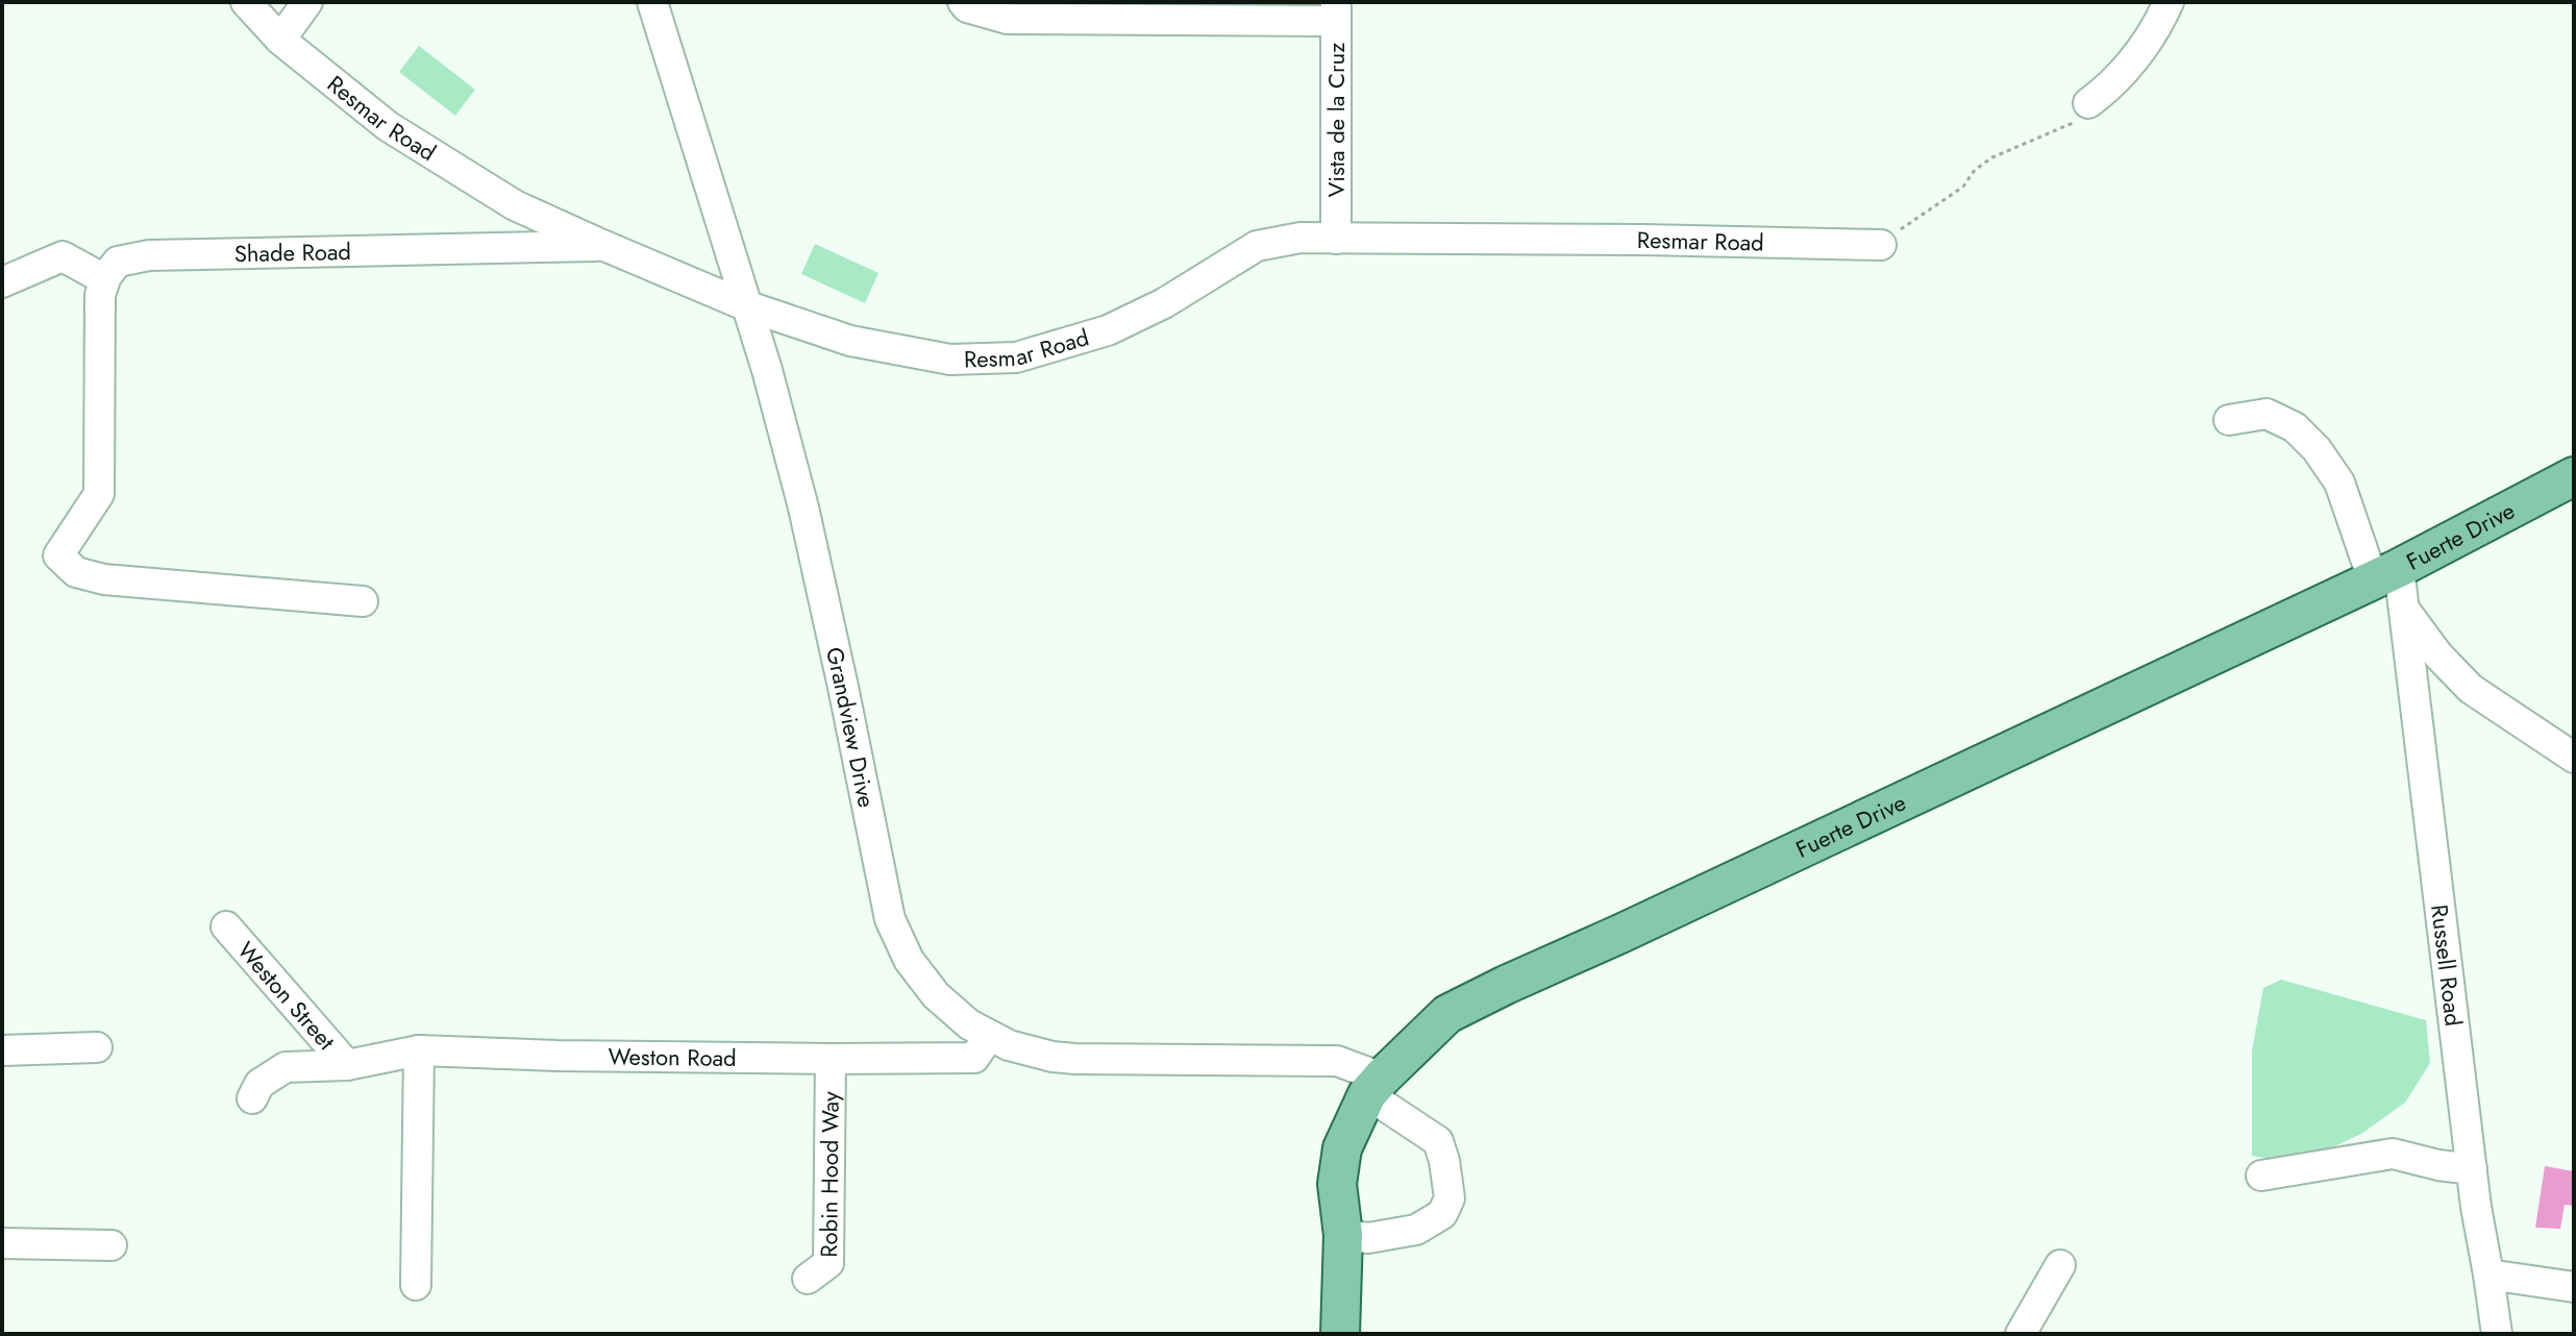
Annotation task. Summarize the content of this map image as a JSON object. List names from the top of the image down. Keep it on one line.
{"streets":{"main road":["Fuerte Drive"],"street":["Resmar Road","Vista de la Cruz","Shade Road","Grandview Drive","Russell Road","Weston Street","Weston Road","Robin Hood Way"]},"crossings":[["Resmar Road","Vista de la Cruz"],["Resmar Road","Shade Road"],["Resmar Road","Grandview Drive"],["Fuerte Drive","Grandview Drive"],["Fuerte Drive","Russell Road"],["Grandview Drive","Weston Road"],["Weston Street","Weston Road"],["Weston Road","Robin Hood Way"]]}
